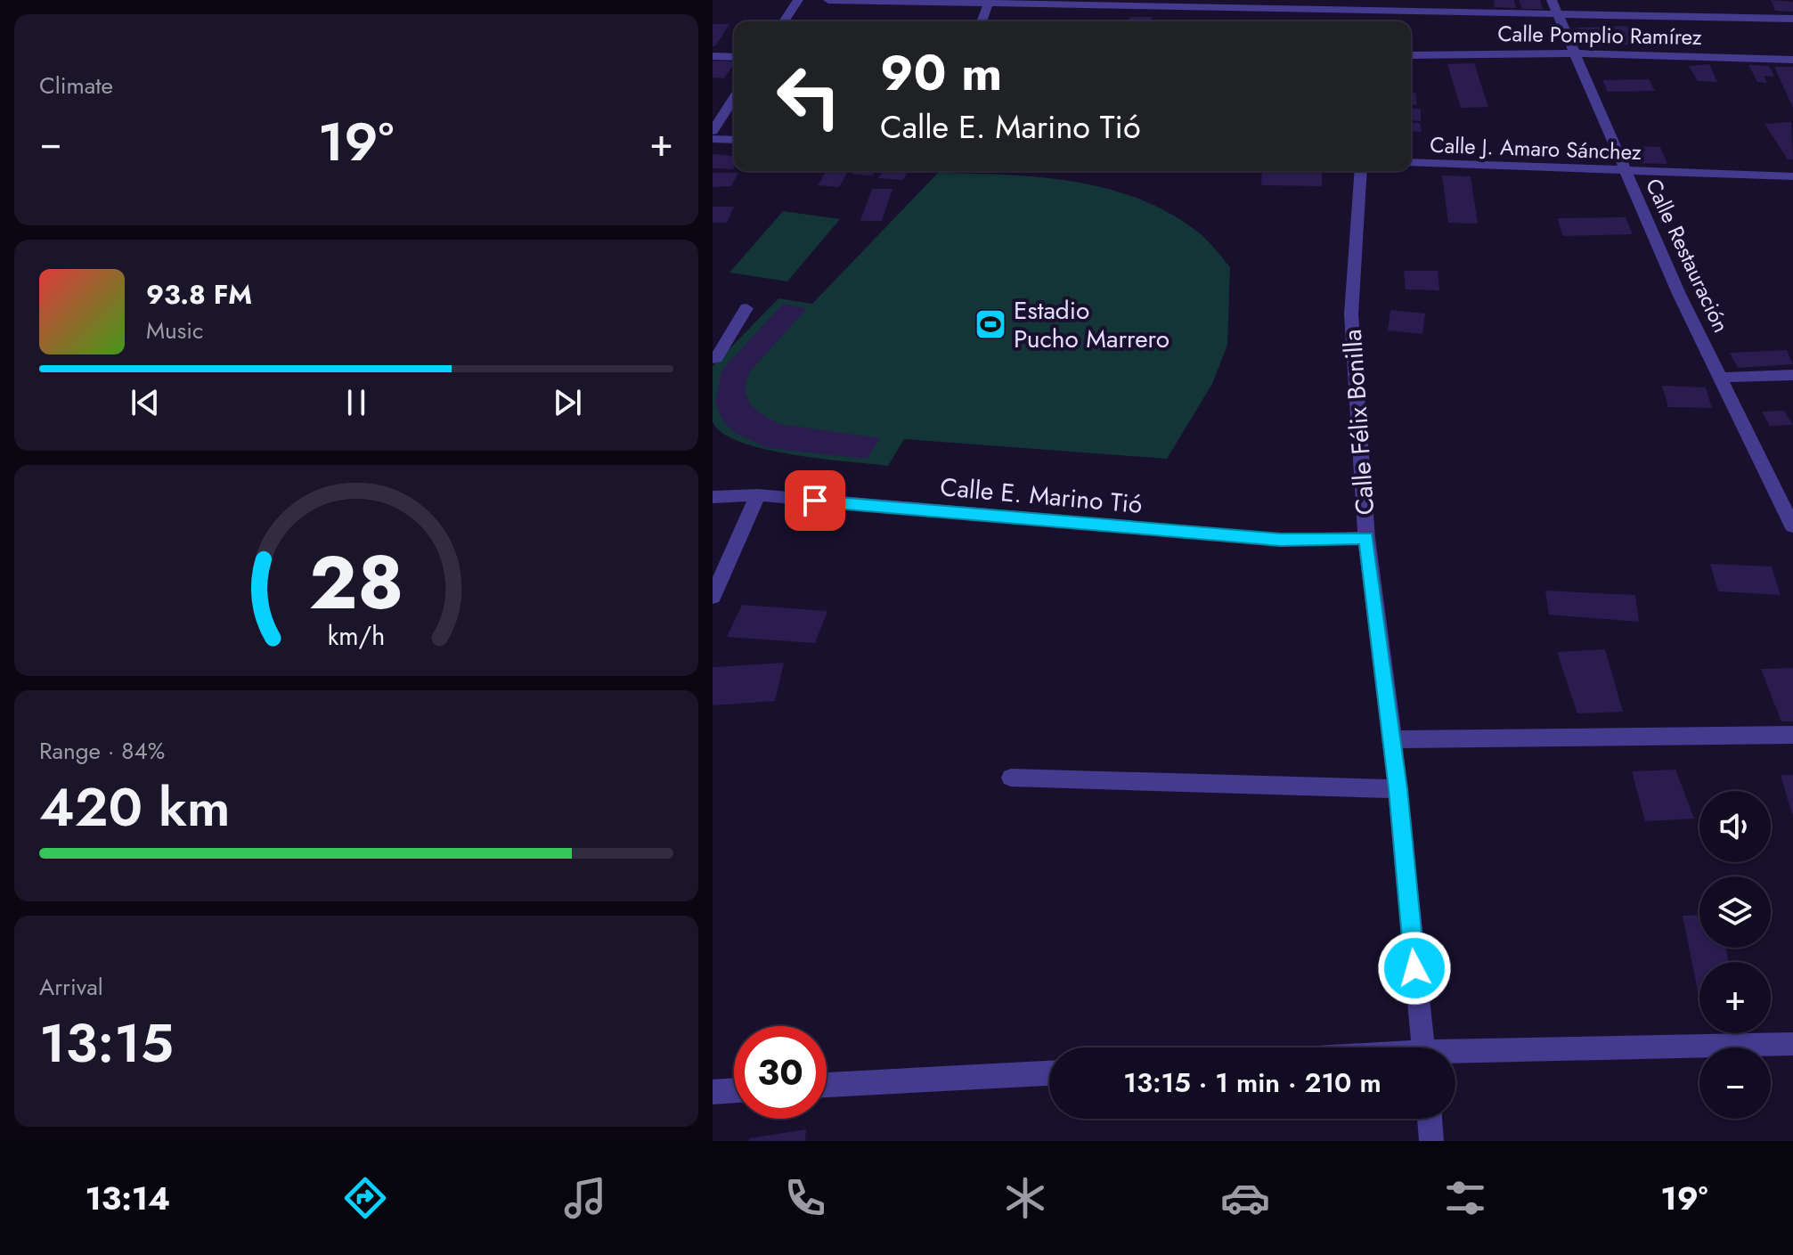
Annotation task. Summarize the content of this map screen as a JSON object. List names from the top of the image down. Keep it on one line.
{"streets":{"street":["Calle Pomplio Ramírez","Calle J. Amaro Sánchez","Calle Restauración","Calle Félix Bonilla","Calle E. Marino Tió"]},"crossings":[["Calle Pomplio Ramírez","Calle Restauración"],["Calle J. Amaro Sánchez","Calle Restauración"],["Calle Félix Bonilla","Calle E. Marino Tió"]],"places":{"sports":["Estadio Pucho Marrero"]},"page":{"tile":["Climate",["Range · 84%","420 km"],["Arrival","13:15"]],"turn":["90 m","Calle E. Marino Tió"],"heat":["−","19°","+"],"song":["93.8 FM","Music"],"map_buttons":["+","−"],"limit":"30","trip":"13:15 · 1 min · 210 m","tabs":["13:14","19°"],"gauge":["28","km/h"]}}
